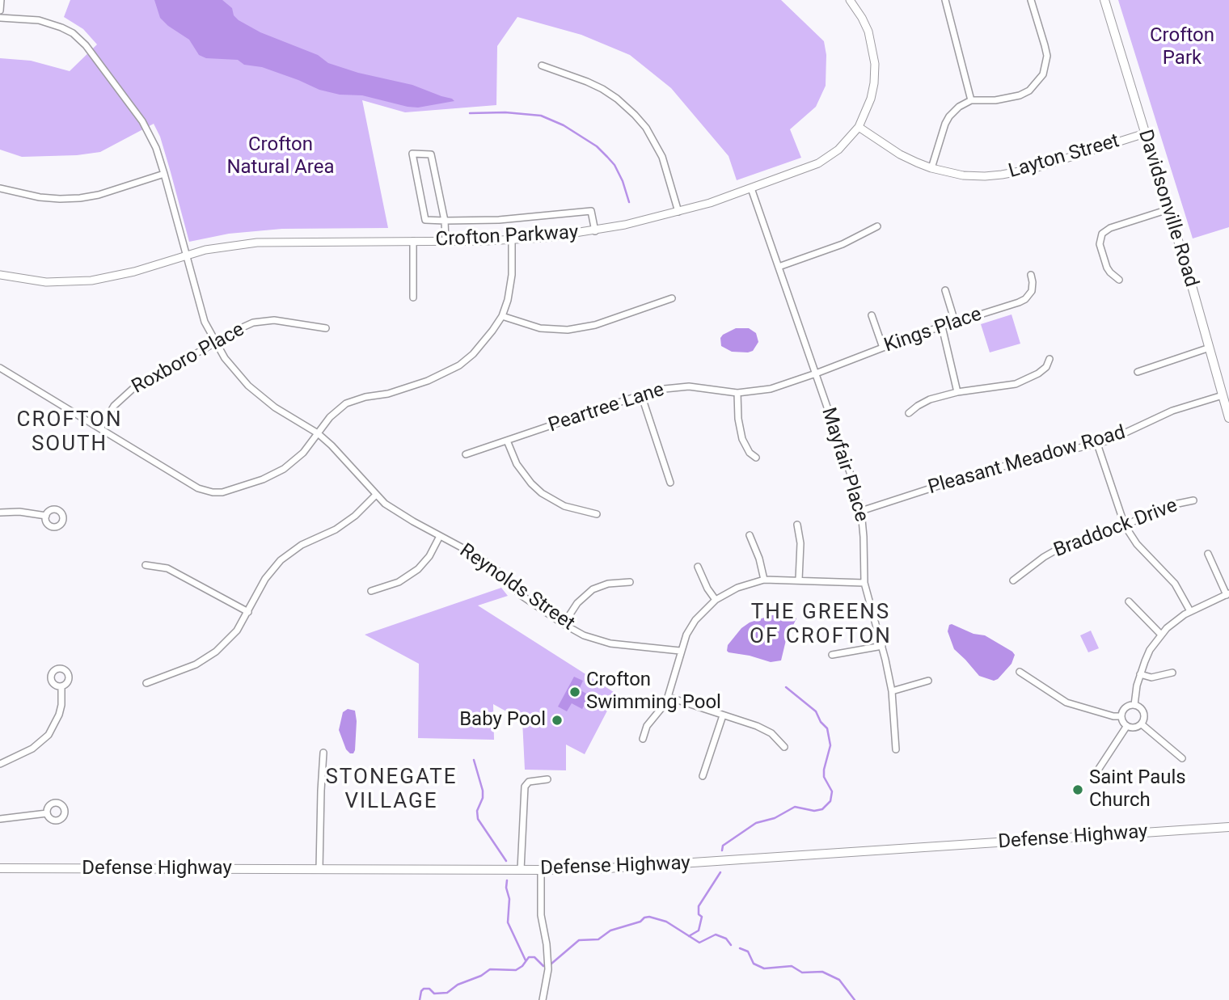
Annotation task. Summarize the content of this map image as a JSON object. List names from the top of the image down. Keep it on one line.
{"streets":{"main road":["Davidsonville Road","Defense Highway"],"street":["Layton Street","Crofton Parkway","Kings Place","Roxboro Place","Peartree Lane","Pleasant Meadow Road","Mayfair Place","Braddock Drive","Reynolds Street"]},"crossings":[["Layton Street","Davidsonville Road"],["Layton Street","Crofton Parkway"],["Davidsonville Road","Pleasant Meadow Road"],["Crofton Parkway","Mayfair Place"],["Crofton Parkway","Reynolds Street"],["Kings Place","Peartree Lane"],["Kings Place","Mayfair Place"],["Roxboro Place","Reynolds Street"],["Peartree Lane","Mayfair Place"],["Pleasant Meadow Road","Mayfair Place"]],"districts":["CROFTON SOUTH","THE GREENS OF CROFTON","STONEGATE VILLAGE"],"parks":["Crofton Park","Crofton Natural Area"],"places":["Crofton Swimming Pool","Baby Pool","Saint Pauls Church"]}
